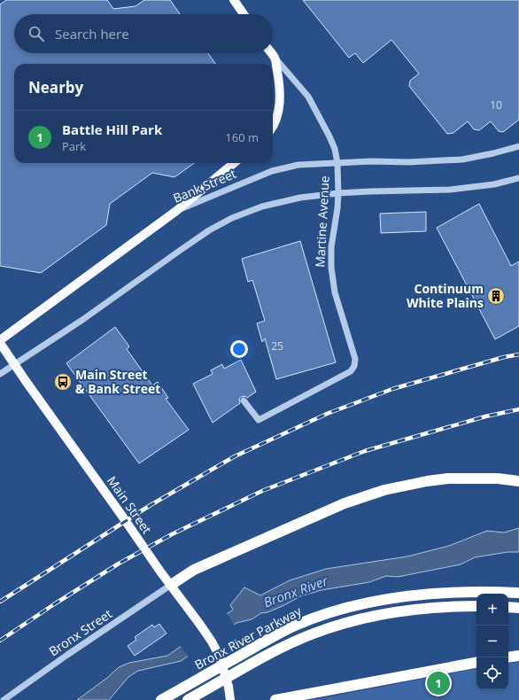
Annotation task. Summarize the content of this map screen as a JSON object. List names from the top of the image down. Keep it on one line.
{"streets":{"highway":["Bronx River Parkway"],"main road":["Bank Street","Martine Avenue","Main Street"],"street":["Bronx Street"]},"crossings":[["Bank Street","Martine Avenue"],["Main Street","Bronx Street"]],"water":["Bronx River"],"places":{"building":["Continuum White Plains"],"bus stop":["Main Street & Bank Street"]},"house_numbers":["10","25"],"page":{"search":"Search here","heading":"Nearby","list":[{"mark":"1","name":"Battle Hill Park","note":"Park","value":"160 m"}],"map_buttons":["+","−"],"pins":"1"}}
